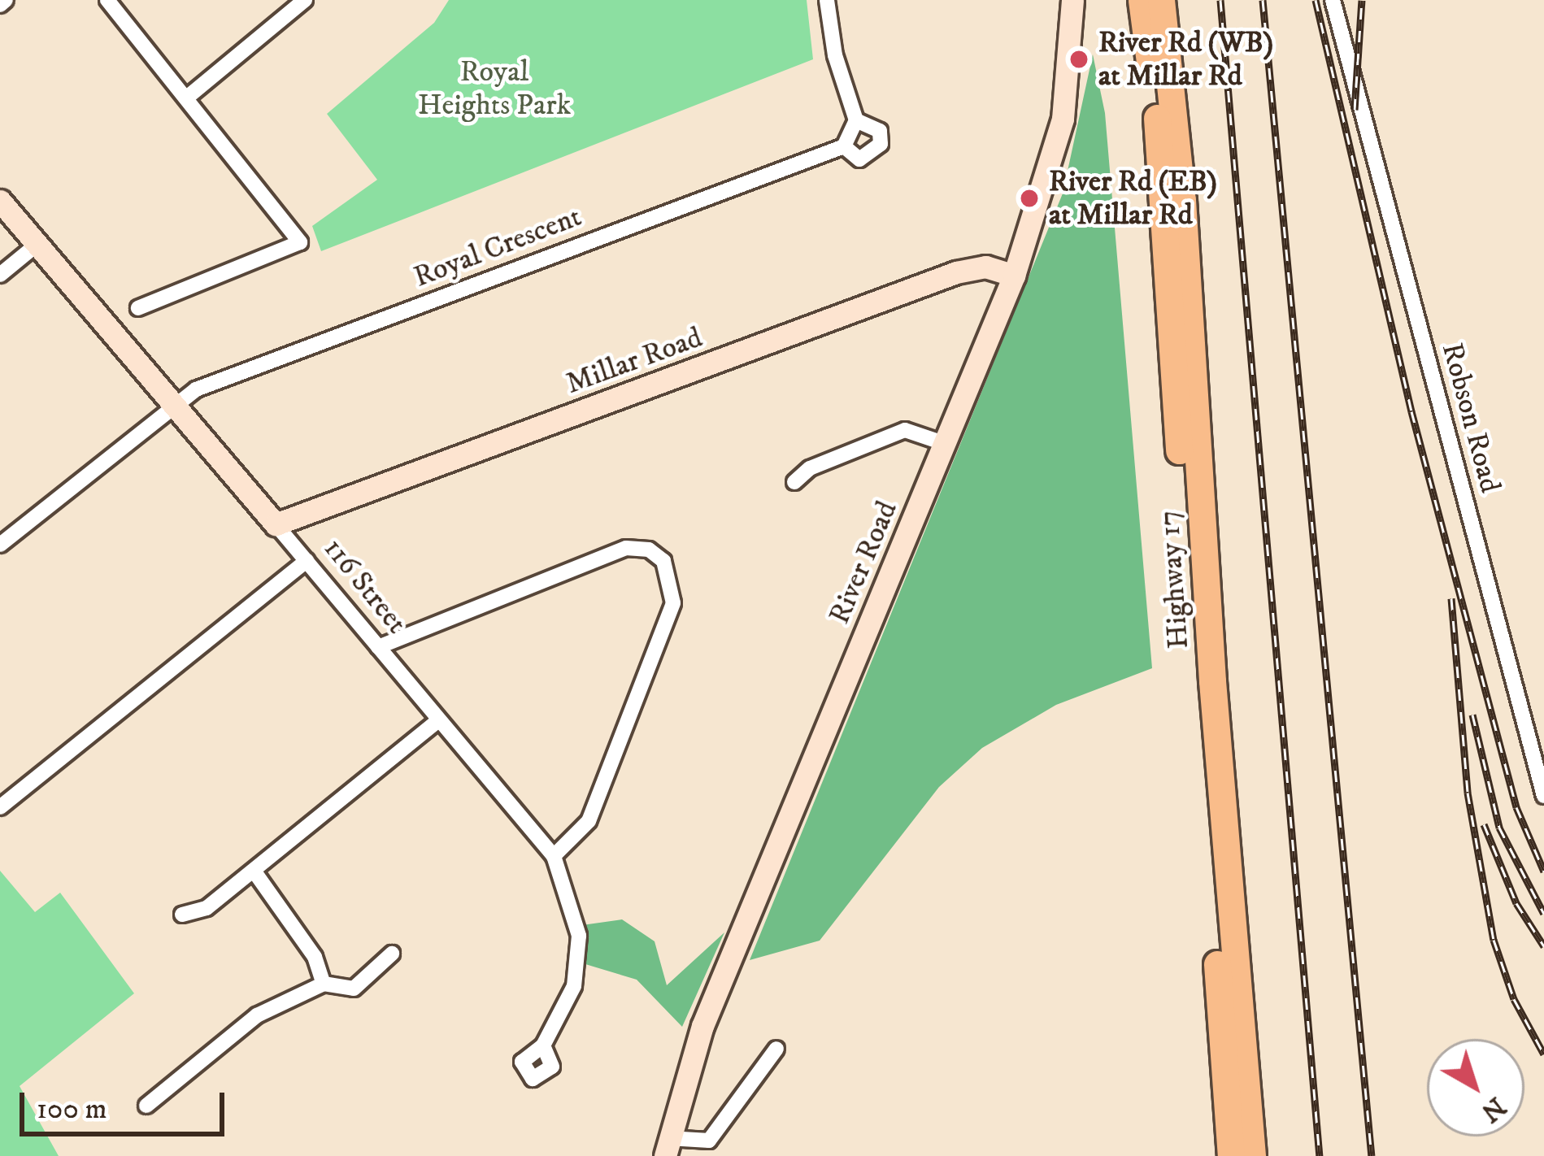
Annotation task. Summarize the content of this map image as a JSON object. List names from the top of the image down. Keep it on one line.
{"streets":{"highway":["Highway 17"],"street":["Royal Crescent","Millar Road","Robson Road","River Road","116 Street"]},"crossings":[["Royal Crescent","116 Street"],["Millar Road","River Road"],["Millar Road","116 Street"]],"parks":["Royal Heights Park"],"places":["River Rd (WB) at Millar Rd","River Rd (EB) at Millar Rd"],"scale_bar":"100 m","north":"bottom right"}
